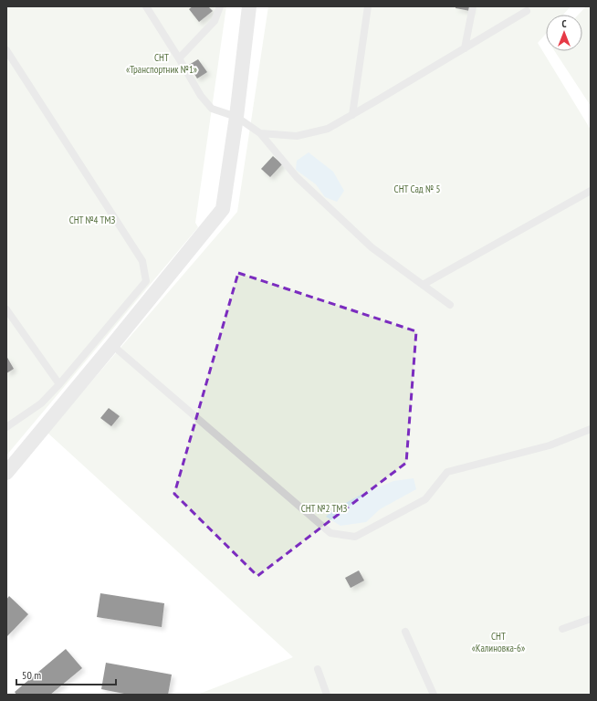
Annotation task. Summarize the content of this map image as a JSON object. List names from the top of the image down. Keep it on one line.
{"parks":["СНТ «Транспортник №1»","СНТ Сад № 5","СНТ №4 ТМЗ","СНТ №2 ТМЗ","СНТ «Калиновка-6»"],"scale_bar":"50 m","north":"top"}
